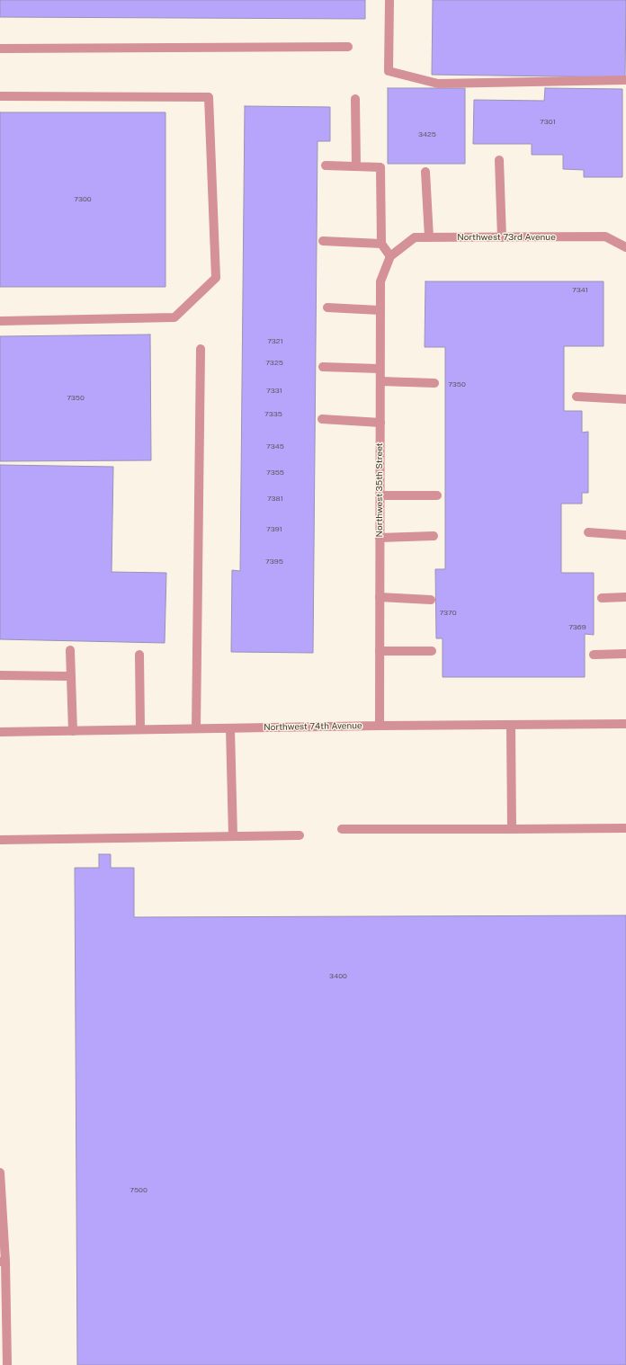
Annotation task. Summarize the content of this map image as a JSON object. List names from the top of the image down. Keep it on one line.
{"streets":{"street":["Northwest 73rd Avenue","Northwest 35th Street","Northwest 74th Avenue"]},"crossings":[["Northwest 73rd Avenue","Northwest 35th Street"],["Northwest 35th Street","Northwest 74th Avenue"]],"house_numbers":["7301","3425","7300","7341","7321","7325","7350","7331","7350","7335","7345","7355","7381","7391","7395","7370","7369","3400","7500"]}
